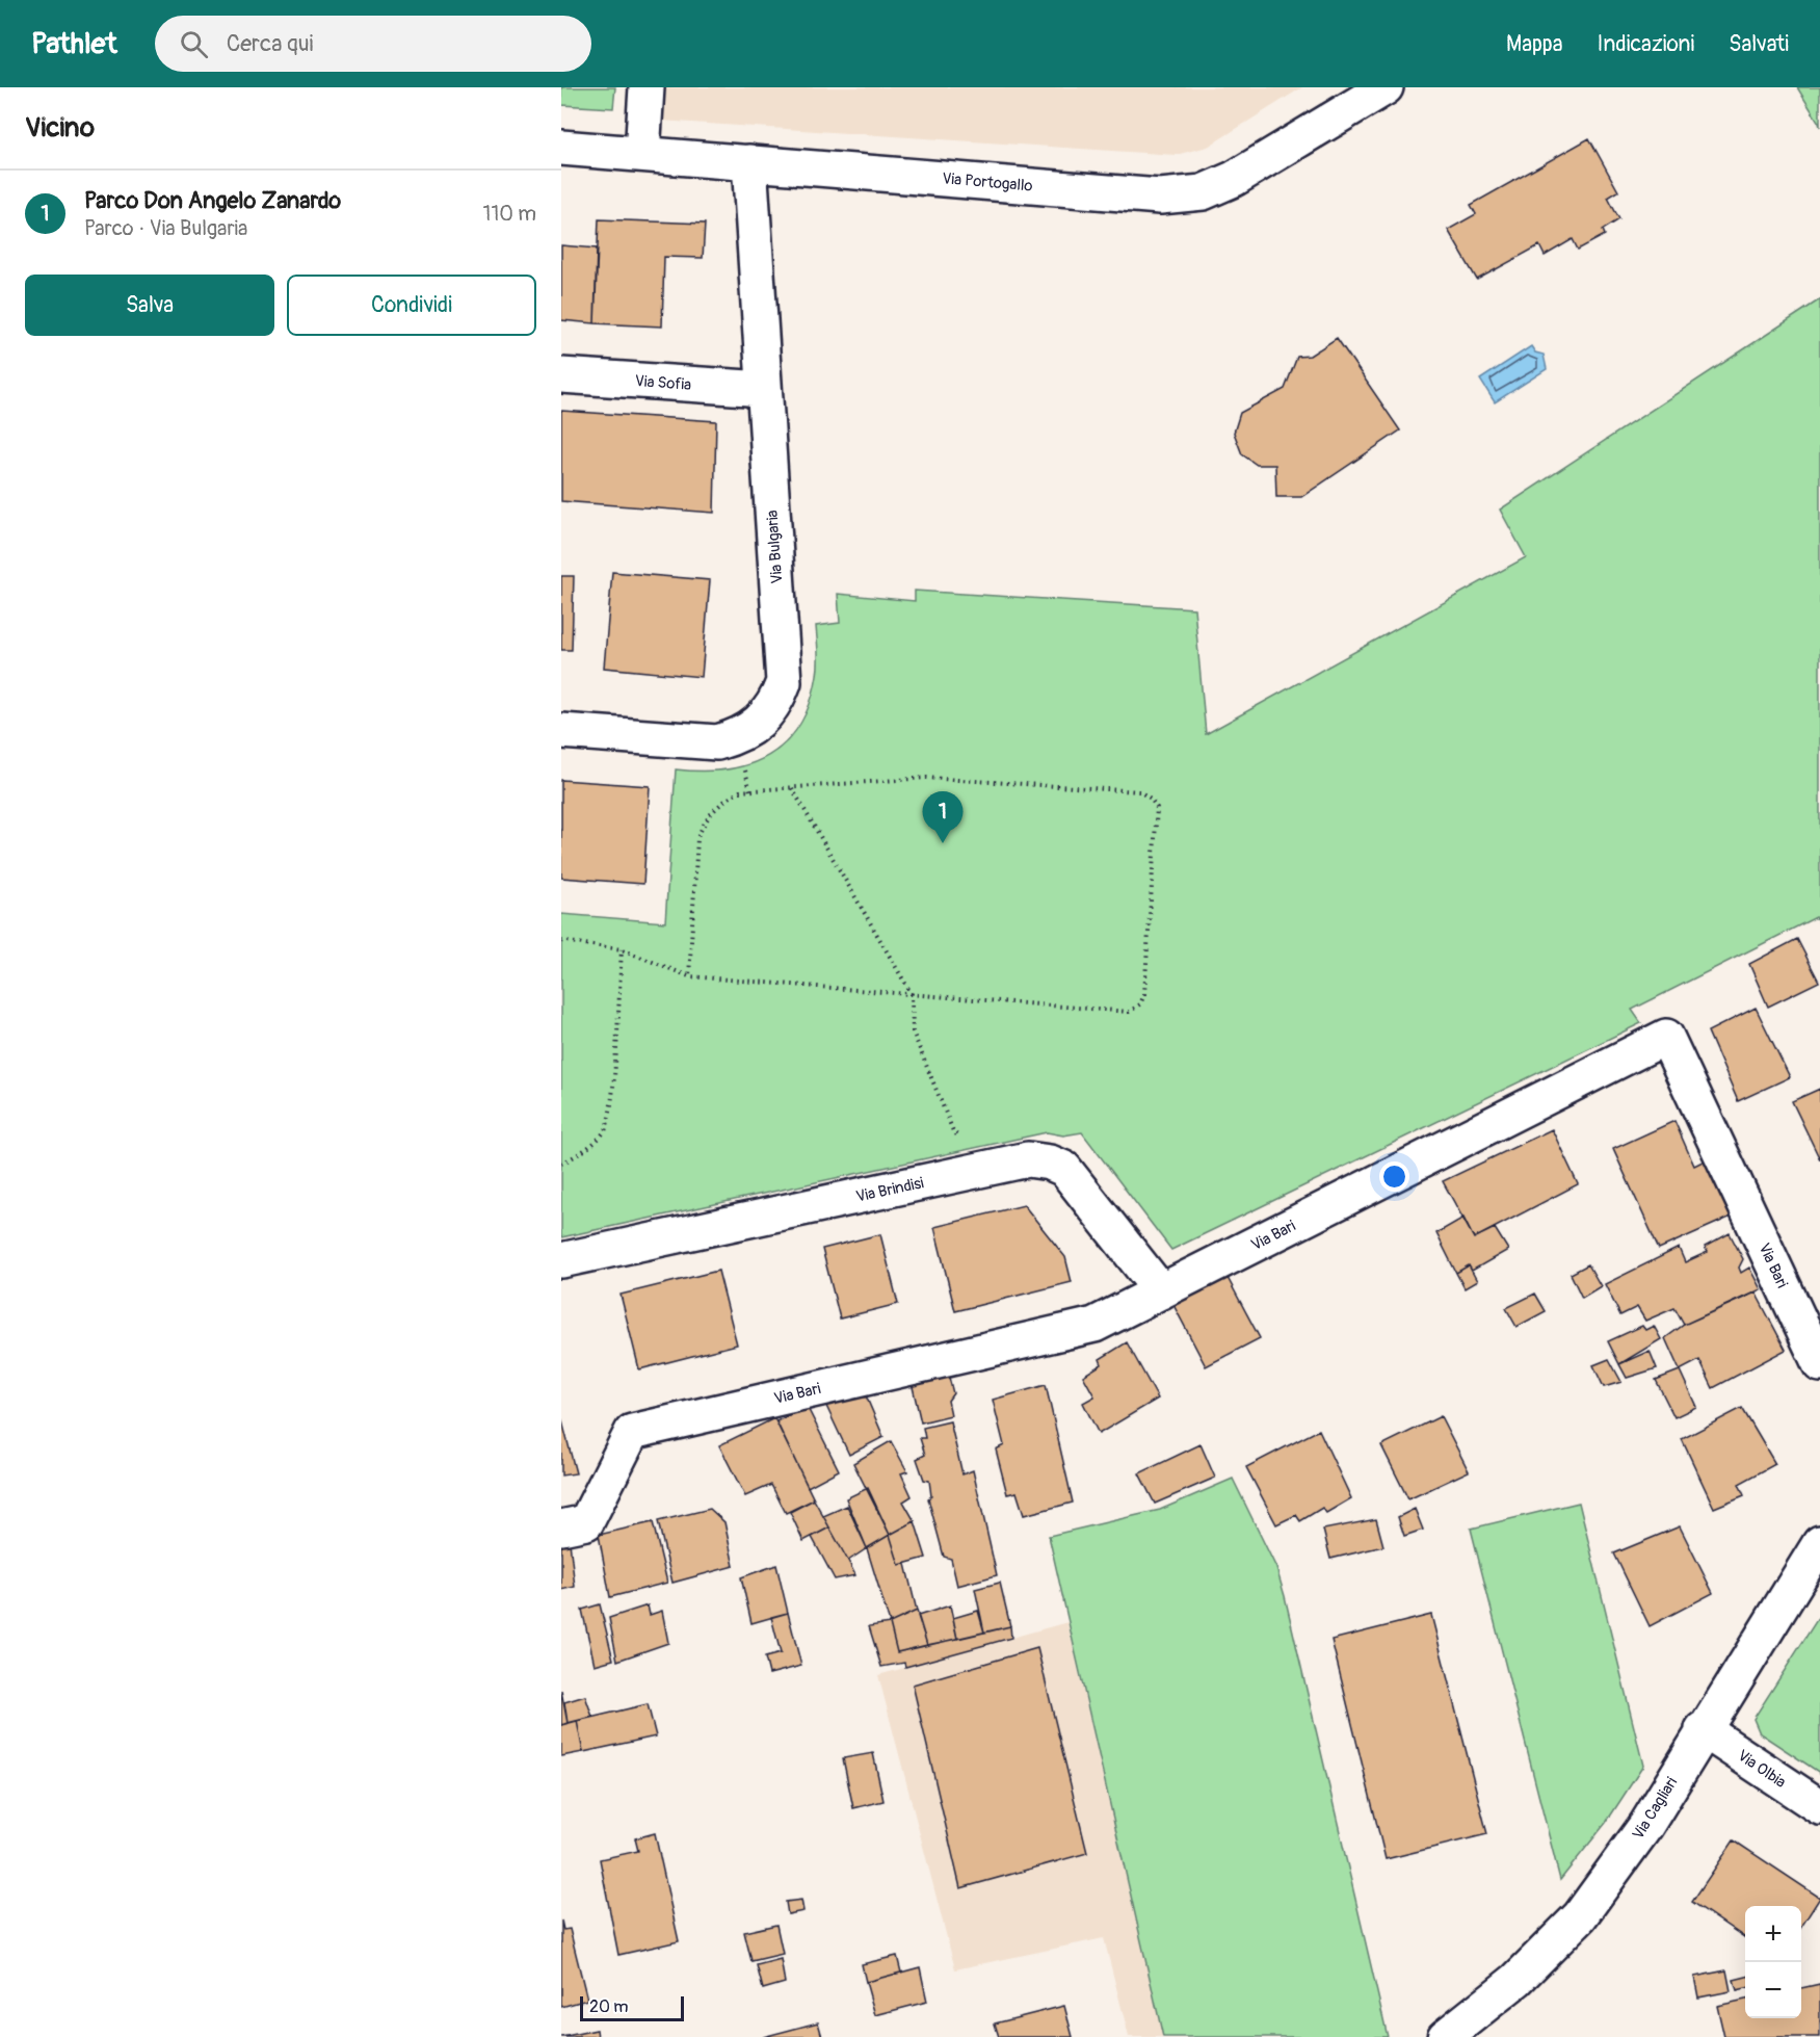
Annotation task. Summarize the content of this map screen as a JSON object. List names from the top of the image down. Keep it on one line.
{"streets":{"street":["Via Portogallo","Via Sofia","Via Bulgaria","Via Brindisi","Via Bari","Via Olbia","Via Cagliari"]},"crossings":[["Via Portogallo","Via Bulgaria"],["Via Sofia","Via Bulgaria"],["Via Brindisi","Via Bari"],["Via Olbia","Via Cagliari"]],"scale_bar":"20 m","page":{"header":"Pathlet","search":"Cerca qui","nav":["Mappa","Indicazioni","Salvati"],"heading":"Vicino","list":[{"mark":"1","name":"Parco Don Angelo Zanardo","note":"Parco · Via Bulgaria","value":"110 m"}],"buttons":["Salva","Condividi"],"pins":"1","map_buttons":["+","−"],"scale":"20 m"}}
